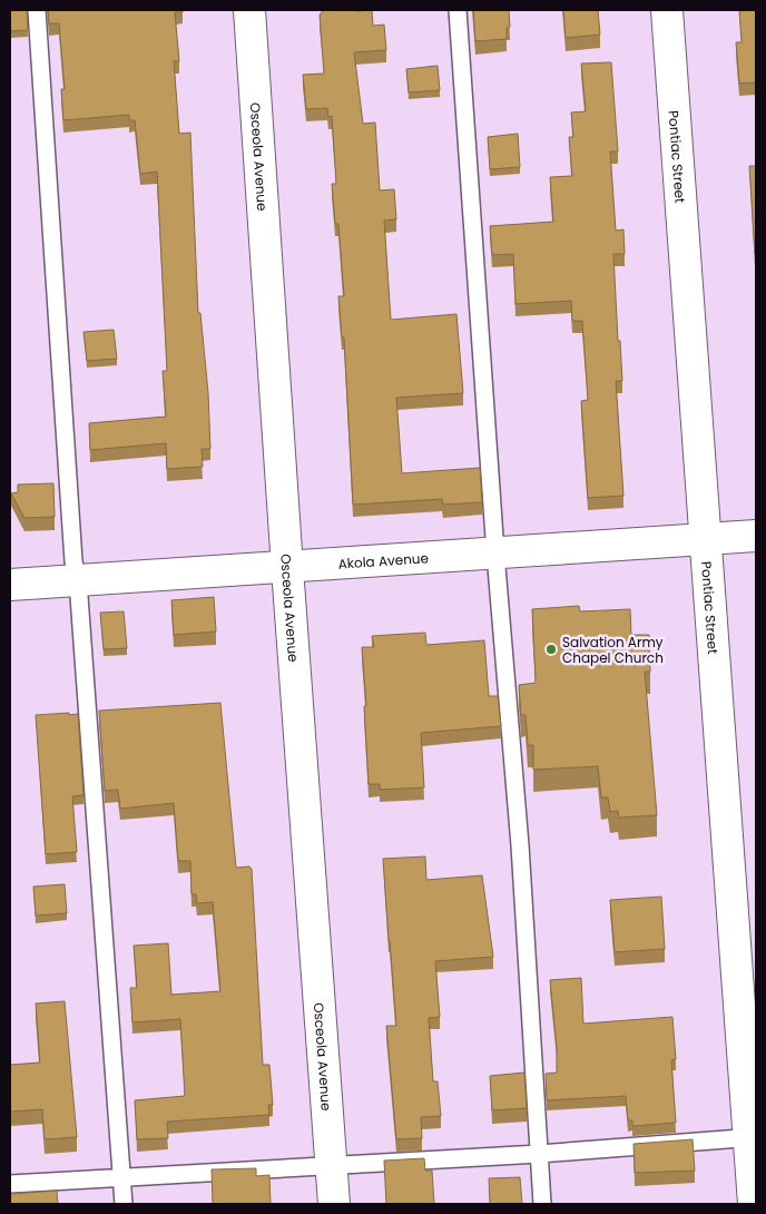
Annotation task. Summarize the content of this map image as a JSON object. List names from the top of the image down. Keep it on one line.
{"streets":{"street":["Osceola Avenue","Pontiac Street","Akola Avenue"]},"crossings":[["Osceola Avenue","Akola Avenue"],["Pontiac Street","Akola Avenue"]],"places":["Salvation Army Chapel Church"]}
